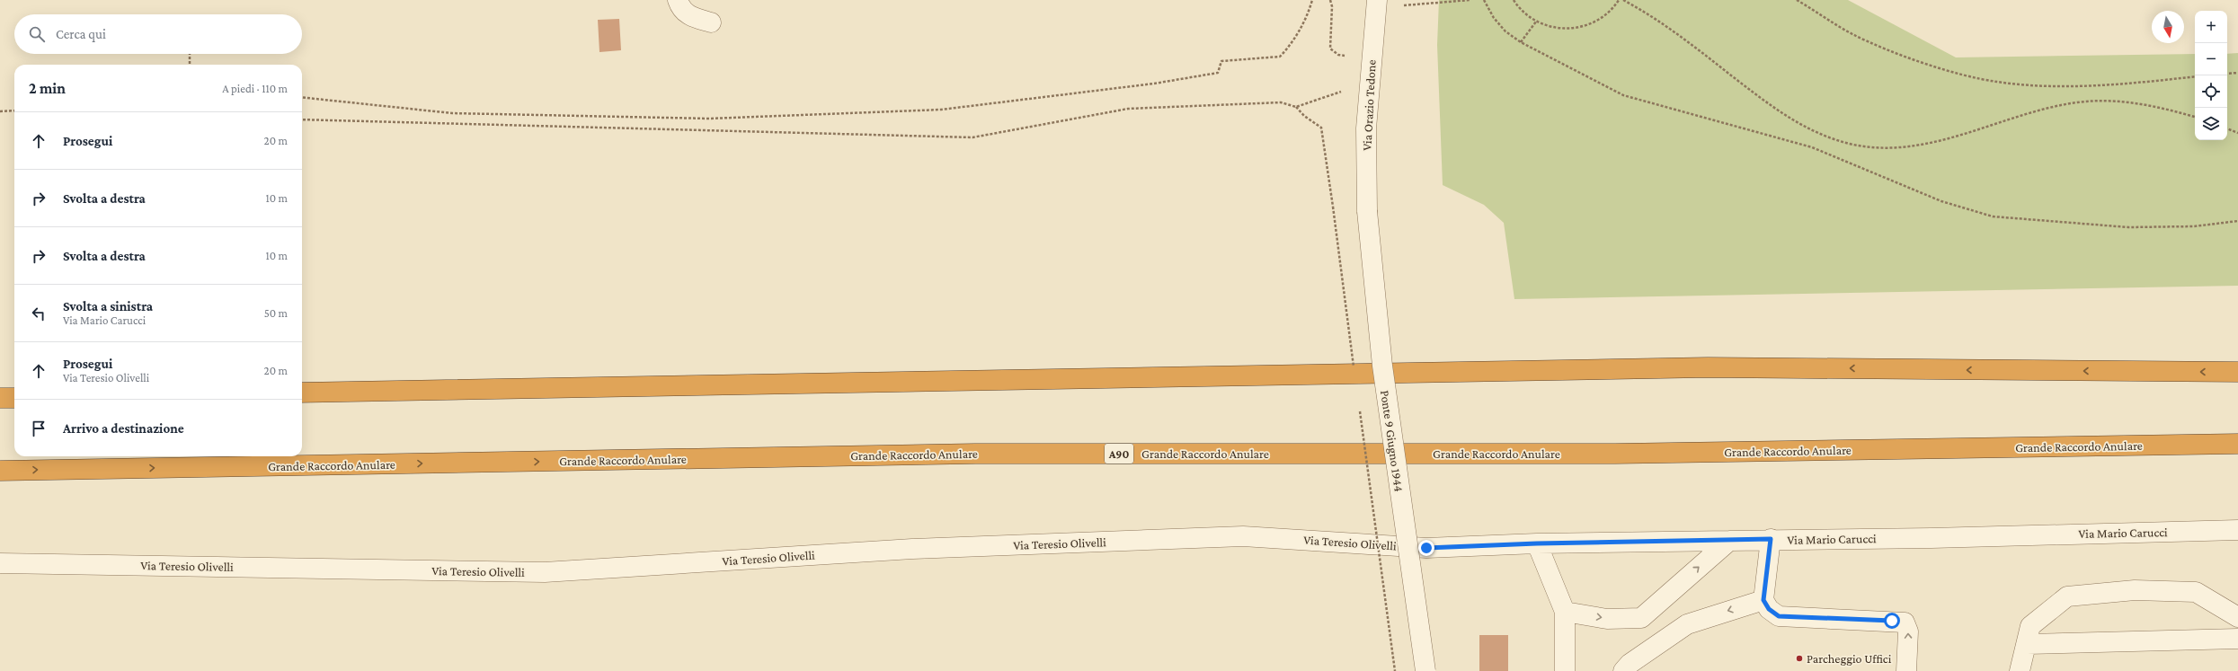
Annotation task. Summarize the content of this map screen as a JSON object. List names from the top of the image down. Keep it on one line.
{"streets":{"highway":["Grande Raccordo Anulare","A90"],"street":["Via Orazio Tedone","Ponte 9 Giugno 1944","Via Mario Carucci","Via Teresio Olivelli"]},"crossings":[["Via Orazio Tedone","Ponte 9 Giugno 1944"],["Via Mario Carucci","Via Teresio Olivelli"]],"places":["Parcheggio Uffici"],"north":"bottom","page":{"map_buttons":["+","−"],"search":"Cerca qui","heading":["2 min","A piedi · 110 m"],"list":[["Prosegui","20 m"],["Svolta a destra","10 m"],["Svolta a destra","10 m"],["Svolta a sinistra","Via Mario Carucci","50 m"],["Prosegui","Via Teresio Olivelli","20 m"],"Arrivo a destinazione"]}}
